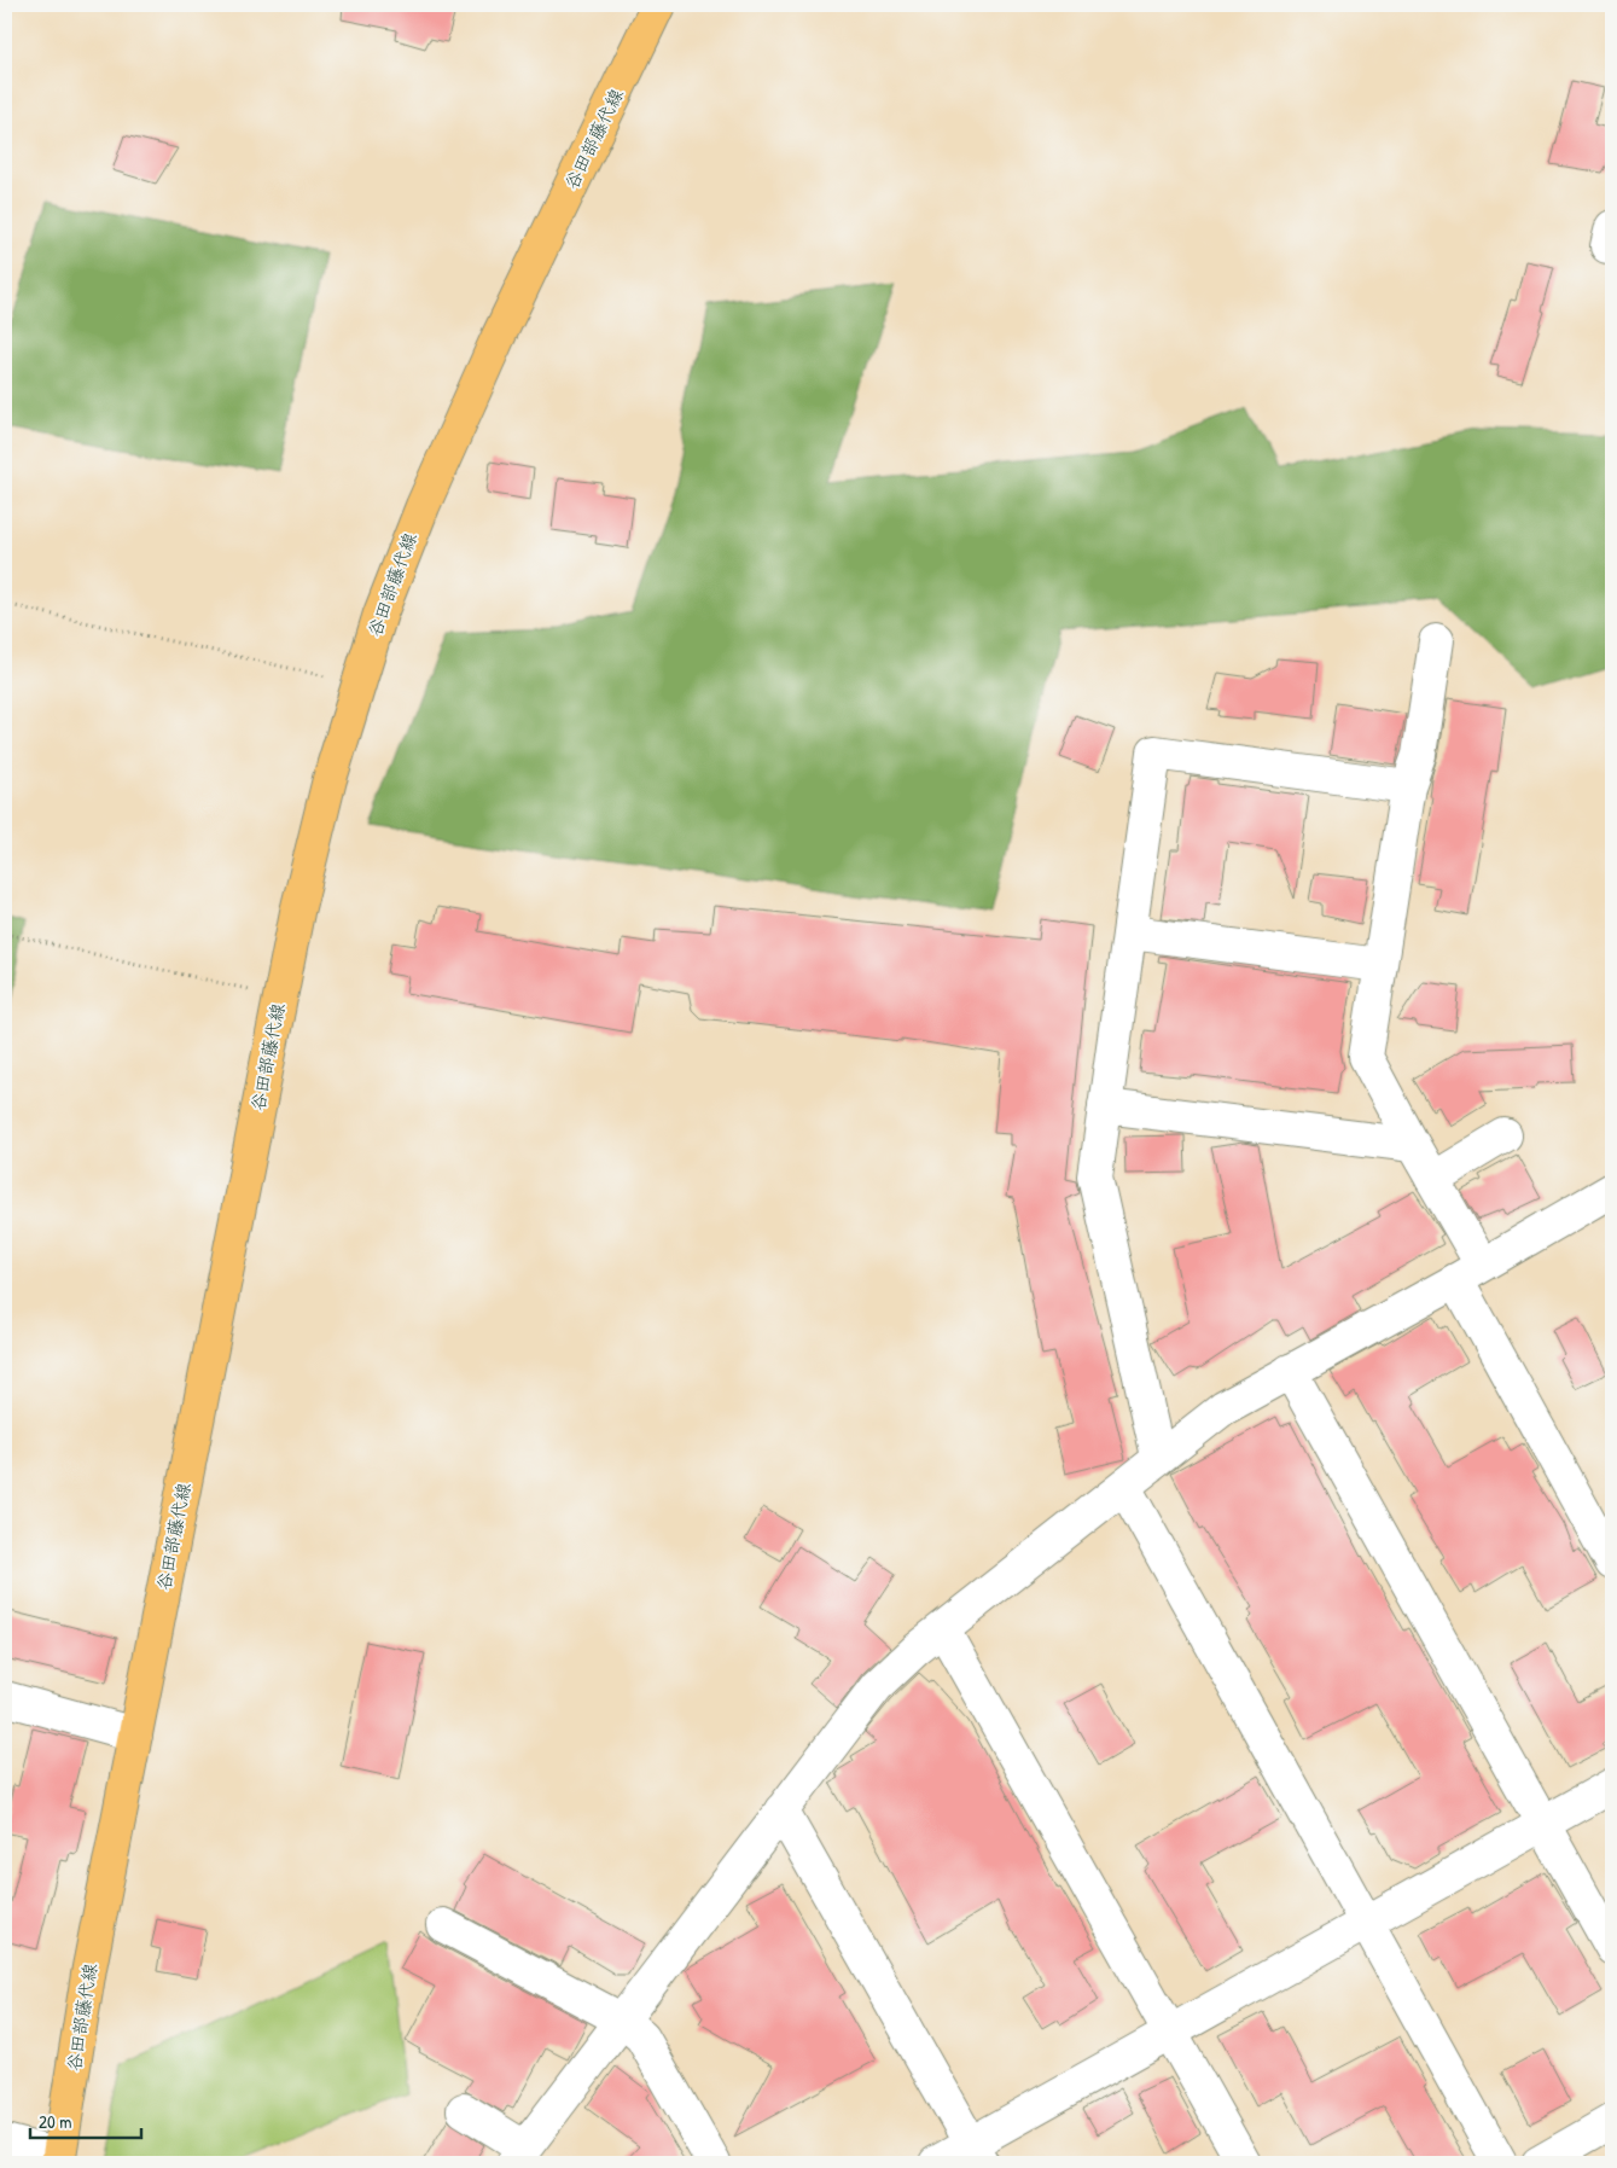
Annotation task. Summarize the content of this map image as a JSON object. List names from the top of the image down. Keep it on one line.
{"streets":{"main road":["谷田部藤代線"]},"scale_bar":"20 m"}
